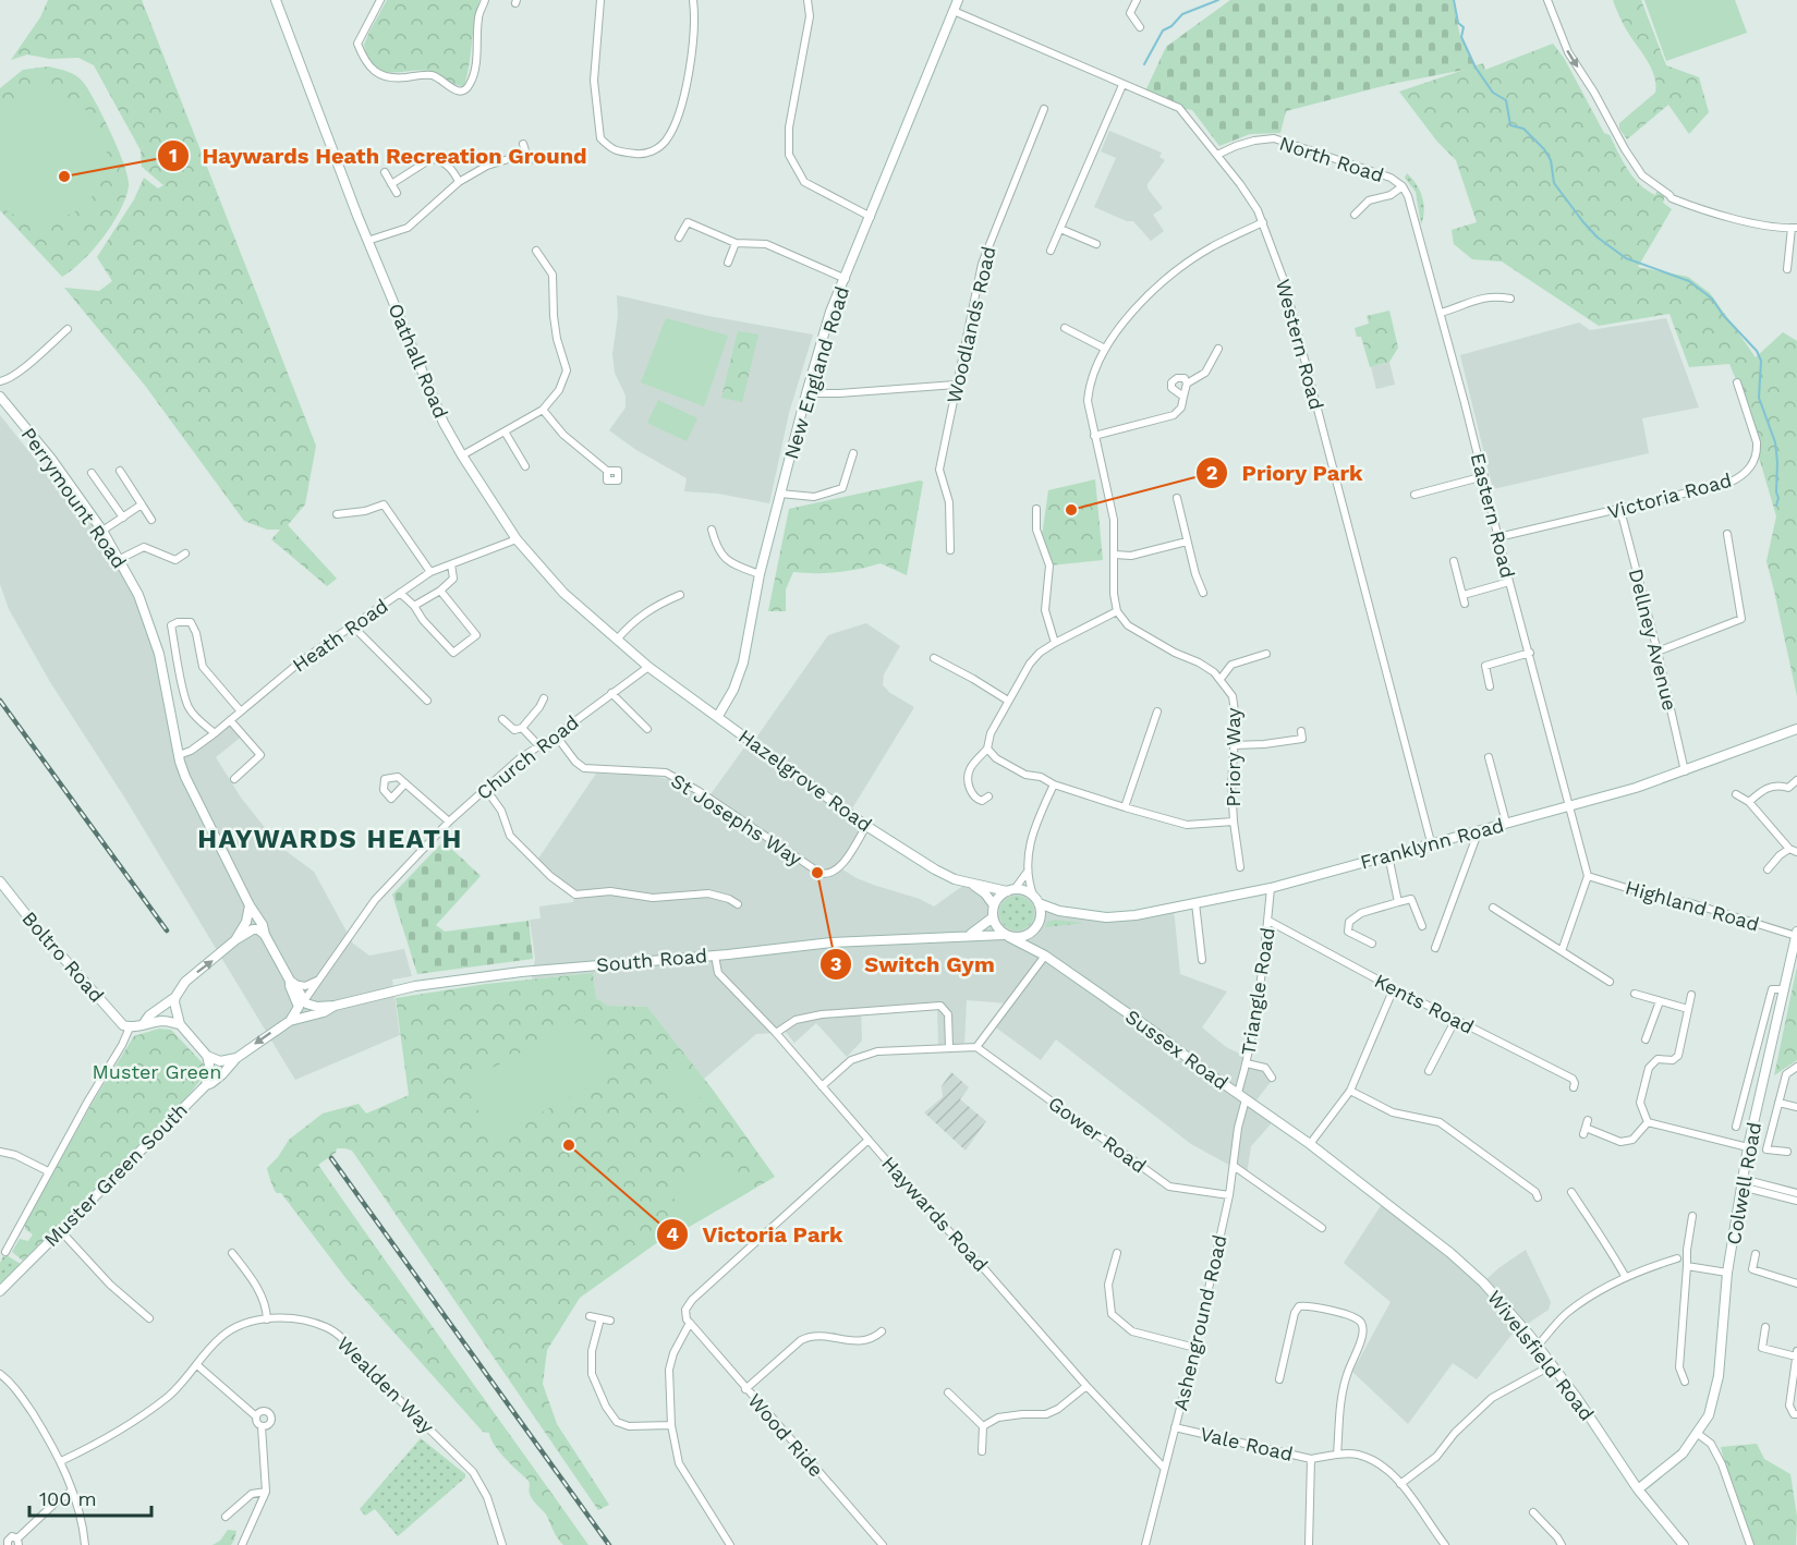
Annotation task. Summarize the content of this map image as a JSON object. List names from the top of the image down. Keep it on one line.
{"streets":{"main road":["Oathall Road","New England Road","Perrymount Road","Hazelgrove Road","Franklynn Road","Boltro Road","South Road","Sussex Road","Muster Green South","Colwell Road","Wivelsfield Road"],"street":["North Road","Woodlands Road","Western Road","Victoria Road","Eastern Road","Heath Road","Dellney Avenue","Church Road","Priory Way","St Josephs Way","Highland Road","Triangle Road","Kents Road","Gower Road","Haywards Road","Ashenground Road","Wealden Way","Wood Ride","Vale Road"]},"crossings":[["North Road","Western Road"],["North Road","Eastern Road"],["Western Road","New England Road"],["Western Road","Franklynn Road"],["Oathall Road","Heath Road"],["Oathall Road","Church Road"],["Oathall Road","Hazelgrove Road"],["New England Road","Hazelgrove Road"],["Victoria Road","Eastern Road"],["Victoria Road","Dellney Avenue"],["Perrymount Road","Heath Road"],["Perrymount Road","Church Road"],["Perrymount Road","Muster Green South"],["Eastern Road","Franklynn Road"],["Eastern Road","Highland Road"],["Dellney Avenue","Franklynn Road"],["Church Road","Hazelgrove Road"],["Church Road","St Josephs Way"],["Church Road","Muster Green South"],["Hazelgrove Road","St Josephs Way"],["Hazelgrove Road","Franklynn Road"],["Hazelgrove Road","South Road"],["Hazelgrove Road","Sussex Road"],["Franklynn Road","South Road"],["Franklynn Road","Triangle Road"],["Franklynn Road","Sussex Road"],["Highland Road","Colwell Road"],["South Road","Sussex Road"],["South Road","Muster Green South"],["South Road","Haywards Road"],["Triangle Road","Kents Road"],["Triangle Road","Sussex Road"],["Triangle Road","Ashenground Road"],["Sussex Road","Ashenground Road"],["Sussex Road","Wivelsfield Road"],["Gower Road","Ashenground Road"],["Colwell Road","Wivelsfield Road"],["Haywards Road","Ashenground Road"],["Ashenground Road","Vale Road"]],"districts":["HAYWARDS HEATH"],"parks":["Muster Green"],"places":["Haywards Heath Recreation Ground","Priory Park","Switch Gym","Victoria Park"],"scale_bar":"100 m"}
